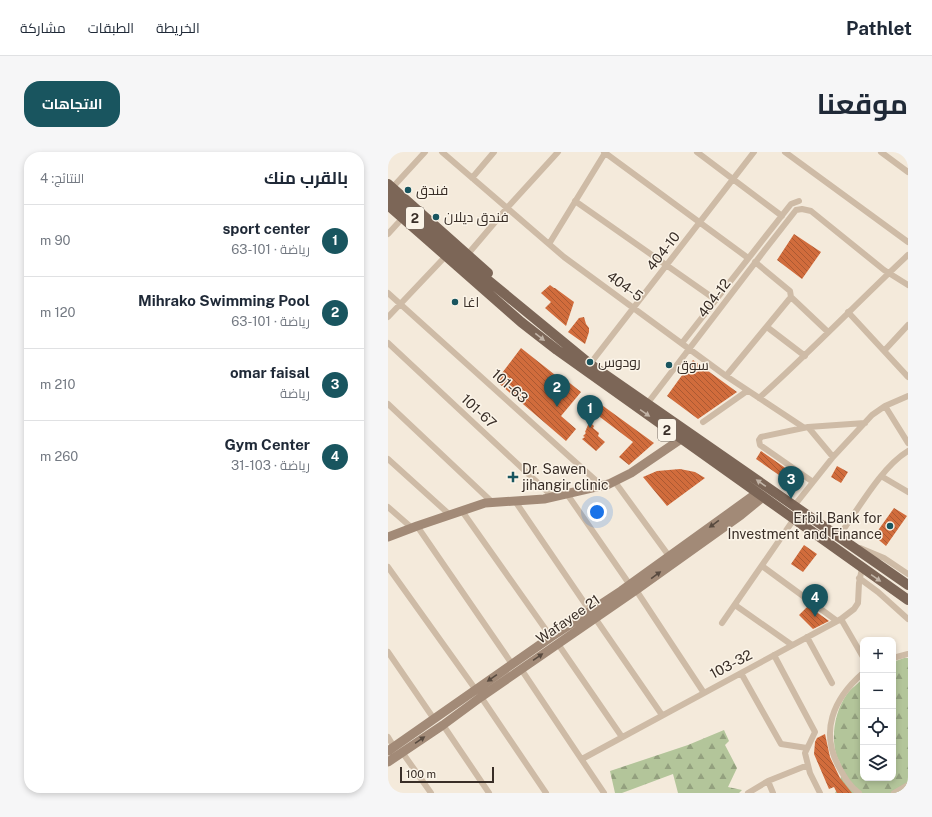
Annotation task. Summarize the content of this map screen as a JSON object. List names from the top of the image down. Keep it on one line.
{"streets":{"main road":["2"],"street":["404-10","404-5","404-12","101-63","101-67","Wafayee 21","103-32"]},"crossings":[["2","404-10"],["2","404-12"],["2","Wafayee 21"],["2","103-32"],["404-10","404-5"],["404-5","404-12"]],"places":{"other":["فندق","فندق ديلان","اغا","رودوس","سوق","Erbil Bank for Investment and Finance"],"health":["Dr. Sawen jihangir clinic"]},"scale_bar":"100 m","page":{"header":"Pathlet","nav":["الخريطة","الطبقات","مشاركة"],"title":"موقعنا","buttons":"الاتجاهات","heading":["بالقرب منك","النتائج: 4"],"list":[{"mark":"1","name":"sport center","note":"رياضة · 101-63","value":"90 m"},{"mark":"2","name":"Mihrako Swimming Pool","note":"رياضة · 101-63","value":"120 m"},{"mark":"3","name":"omar faisal","note":"رياضة","value":"210 m"},{"mark":"4","name":"Gym Center","note":"رياضة · 103-31","value":"260 m"}],"pins":["2","1","3","4"],"map_buttons":["+","−"],"scale":"100 m"}}
